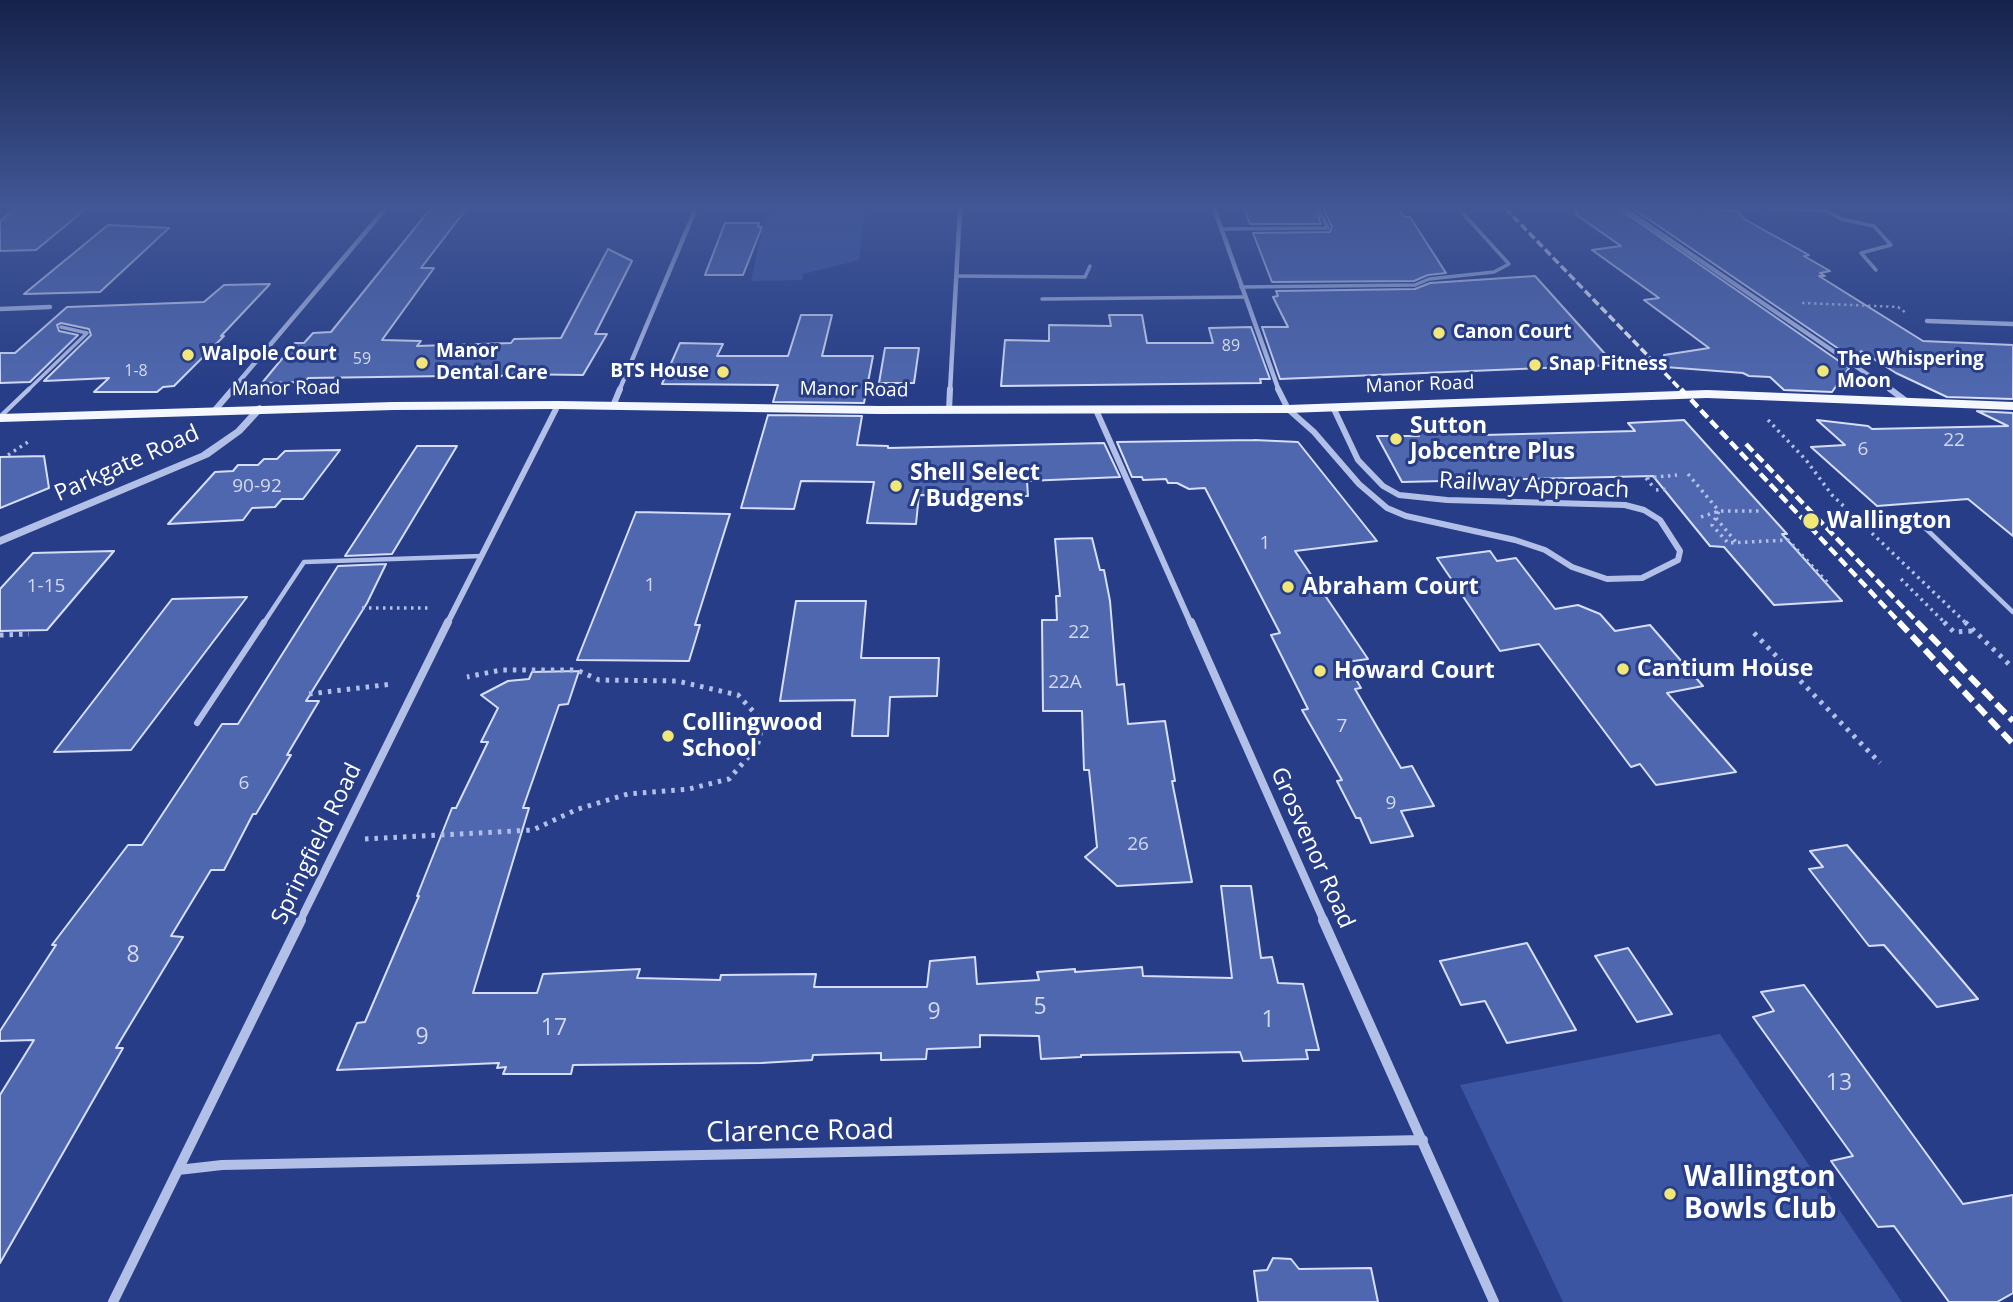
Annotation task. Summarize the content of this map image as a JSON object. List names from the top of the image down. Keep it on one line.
{"streets":{"main road":["Manor Road"],"street":["Parkgate Road","Railway Approach","Springfield Road","Grosvenor Road","Clarence Road"]},"crossings":[["Manor Road","Parkgate Road"],["Manor Road","Railway Approach"],["Manor Road","Springfield Road"],["Manor Road","Grosvenor Road"],["Springfield Road","Clarence Road"],["Grosvenor Road","Clarence Road"]],"places":["Canon Court","Walpole Court","Manor Dental Care","Snap Fitness","The Whispering Moon","BTS House","Sutton Jobcentre Plus","Shell Select / Budgens","Wallington","Abraham Court","Cantium House","Howard Court","Collingwood School","Wallington Bowls Club"],"house_numbers":["89","59","1-8","22","6","90-92","1","1","1-15","22","22A","7","6","9","26","8","5","9","1","17","9","13"]}
